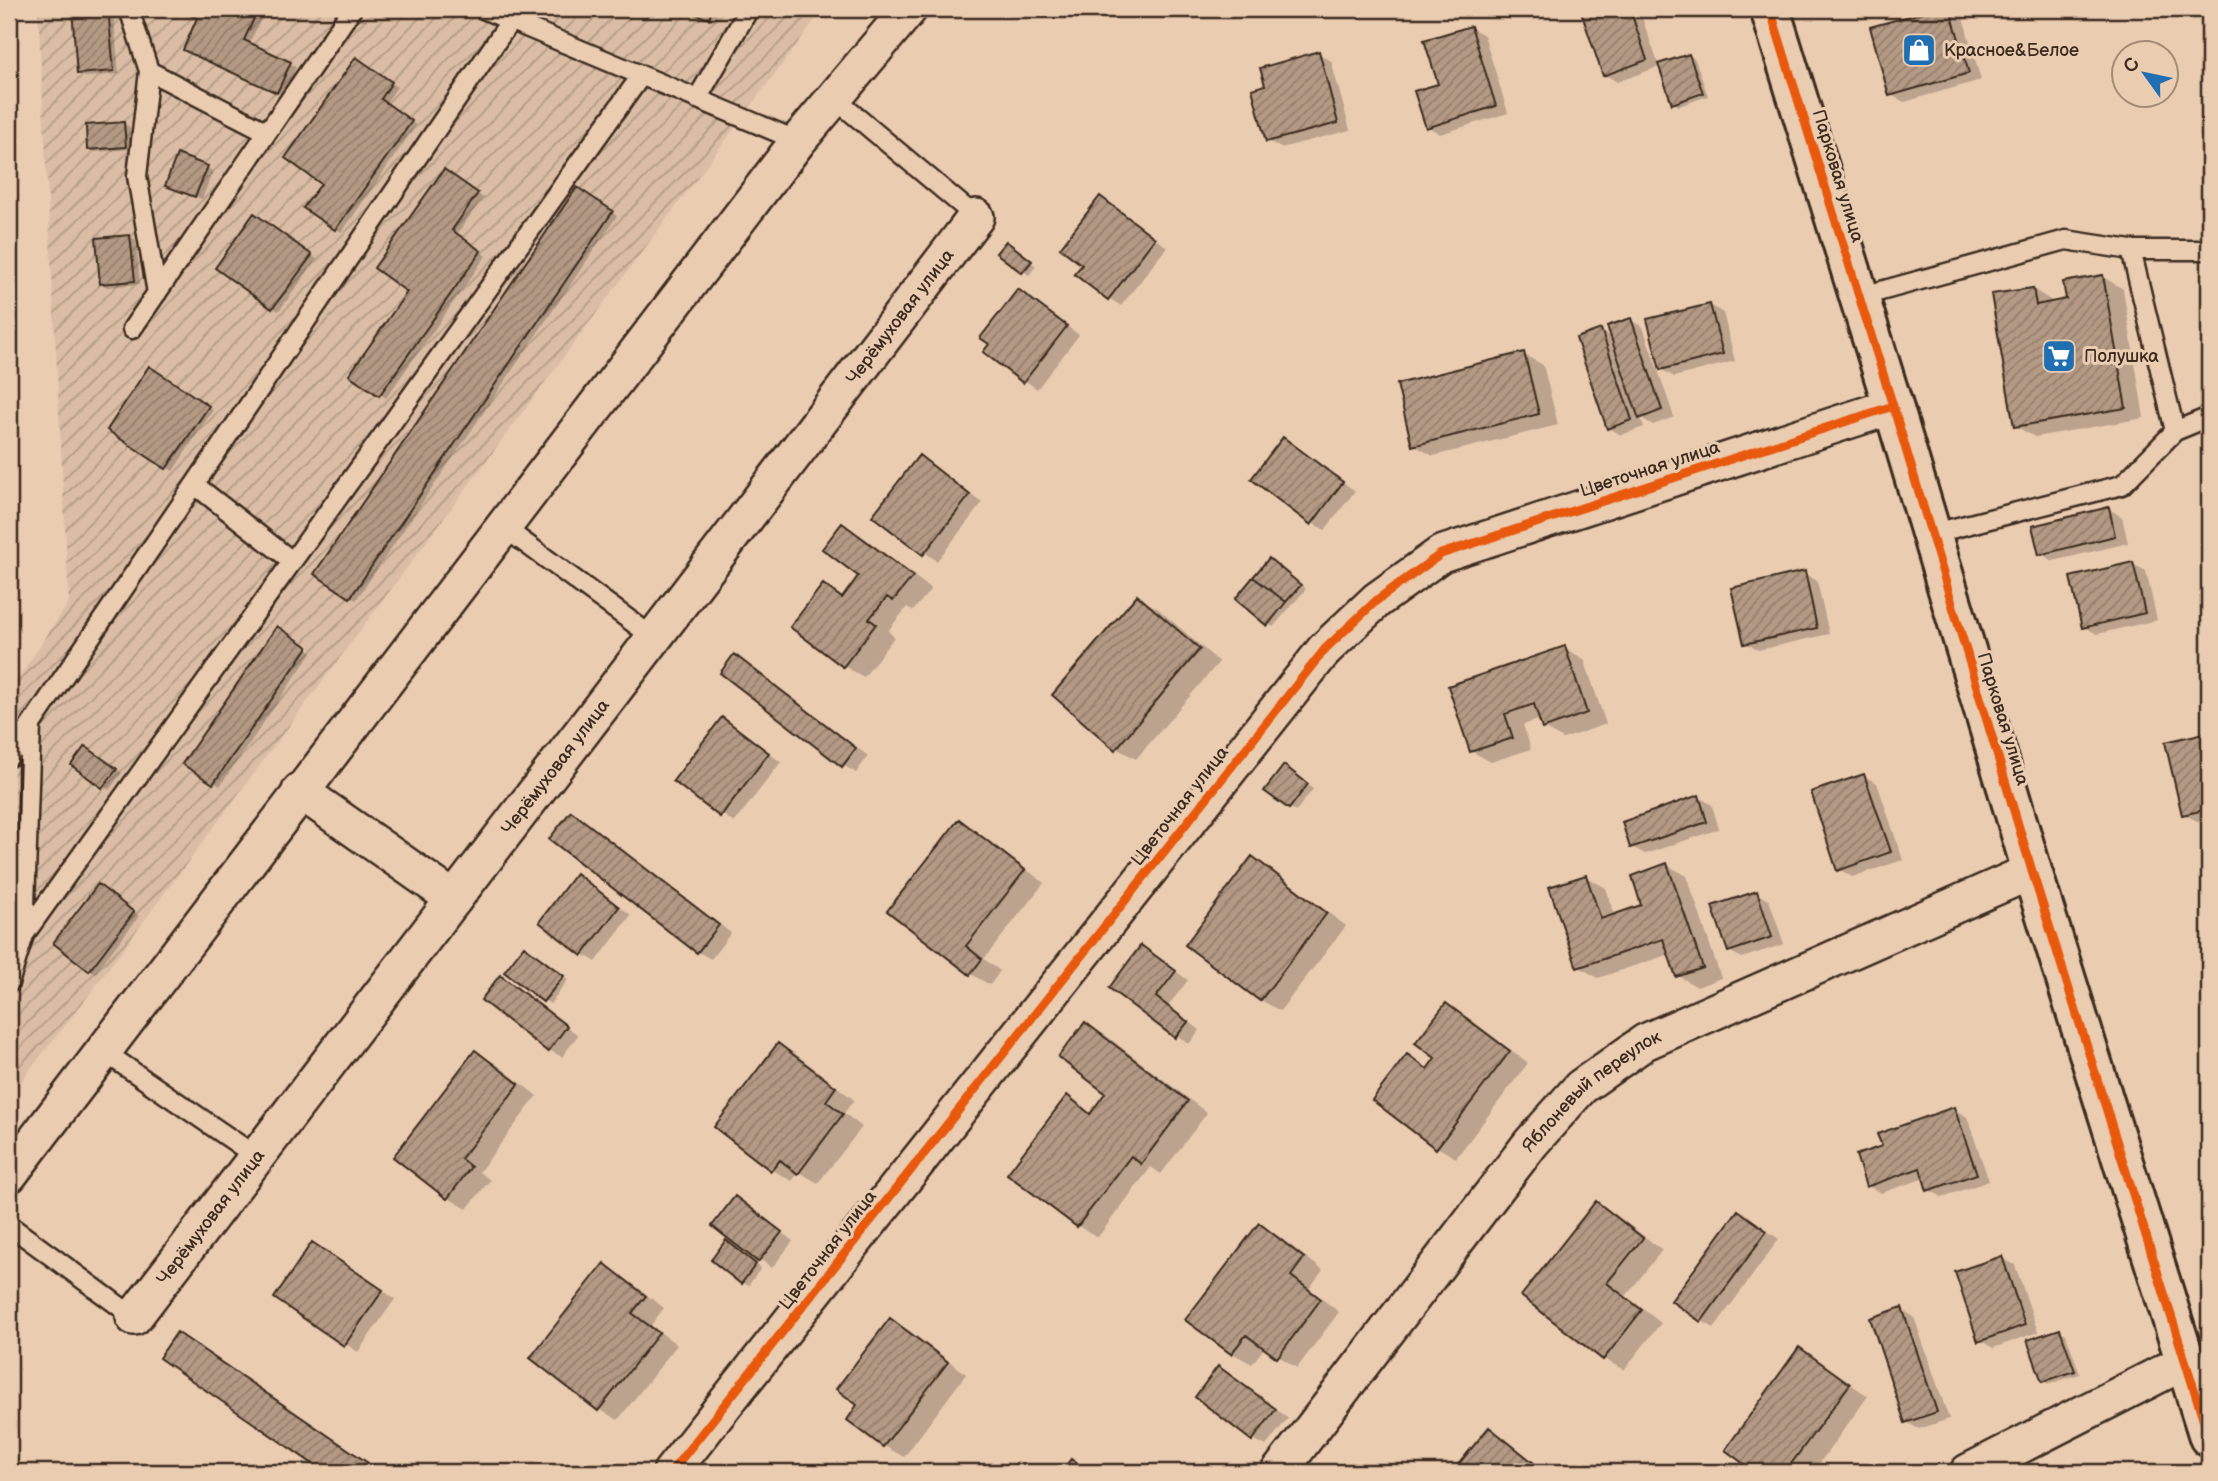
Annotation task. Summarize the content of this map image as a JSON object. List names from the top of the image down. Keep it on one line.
{"streets":{"street":["Парковая улица","Черёмуховая улица","Цветочная улица","Яблоневый переулок"]},"crossings":[["Парковая улица","Цветочная улица"],["Парковая улица","Яблоневый переулок"]],"places":{"shop":["Красное&Белое"],"supermarket":["Полушка"]},"north":"top left"}
